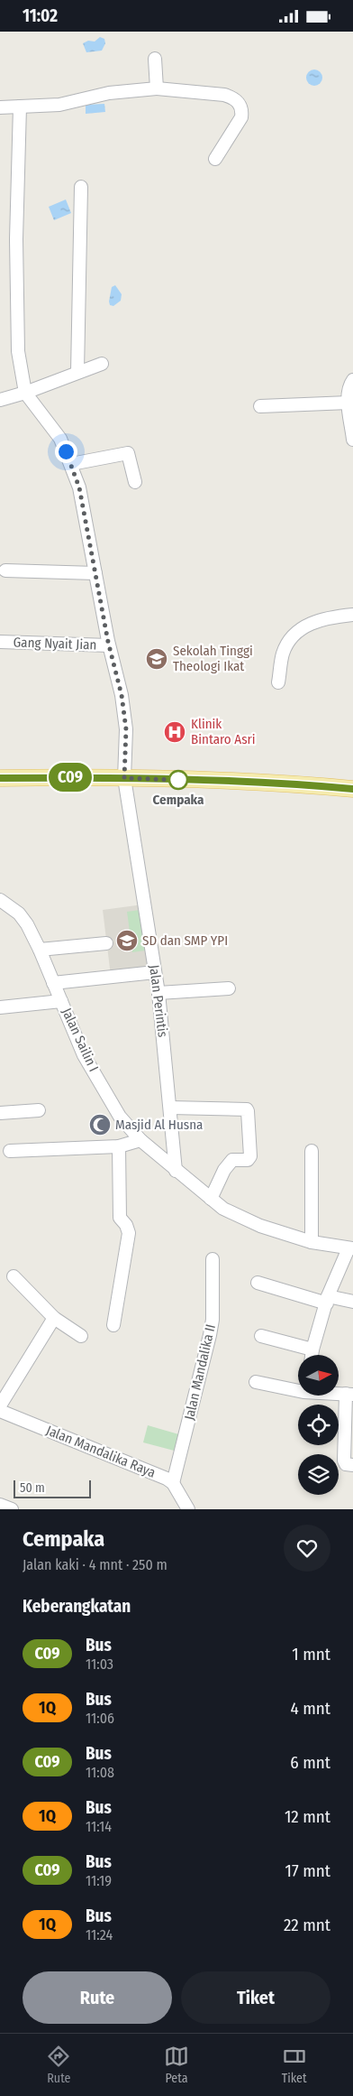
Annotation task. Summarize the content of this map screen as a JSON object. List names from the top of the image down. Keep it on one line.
{"streets":{"street":["Gang Nyait Jian","Jalan Perintis","Jalan Sailin I","Jalan Mandalika II","Jalan Mandalika Raya"]},"crossings":[["Gang Nyait Jian","Jalan Perintis"],["Jalan Perintis","Jalan Sailin I"],["Jalan Mandalika II","Jalan Mandalika Raya"]],"places":{"school or university":["Sekolah Tinggi Theologi Ikat","SD dan SMP YPI"],"hospital":["Klinik Bintaro Asri"],"other":["Cempaka"],"mosque":["Masjid Al Husna"]},"lines":["bus line C09"],"scale_bar":"50 m","north":"right","page":{"status":"11:02","on_map":"C09","scale":"50 m","heading":[["Cempaka","Jalan kaki · 4 mnt · 250 m"],"Keberangkatan"],"list":[{"mark":"C09","name":"Bus","note":"11:03","value":"1 mnt"},{"mark":"1Q","name":"Bus","note":"11:06","value":"4 mnt"},{"mark":"C09","name":"Bus","note":"11:08","value":"6 mnt"},{"mark":"1Q","name":"Bus","note":"11:14","value":"12 mnt"},{"mark":"C09","name":"Bus","note":"11:19","value":"17 mnt"},{"mark":"1Q","name":"Bus","note":"11:24","value":"22 mnt"}],"buttons":["Rute","Tiket"],"tabs":["Rute","Peta","Tiket"]}}
